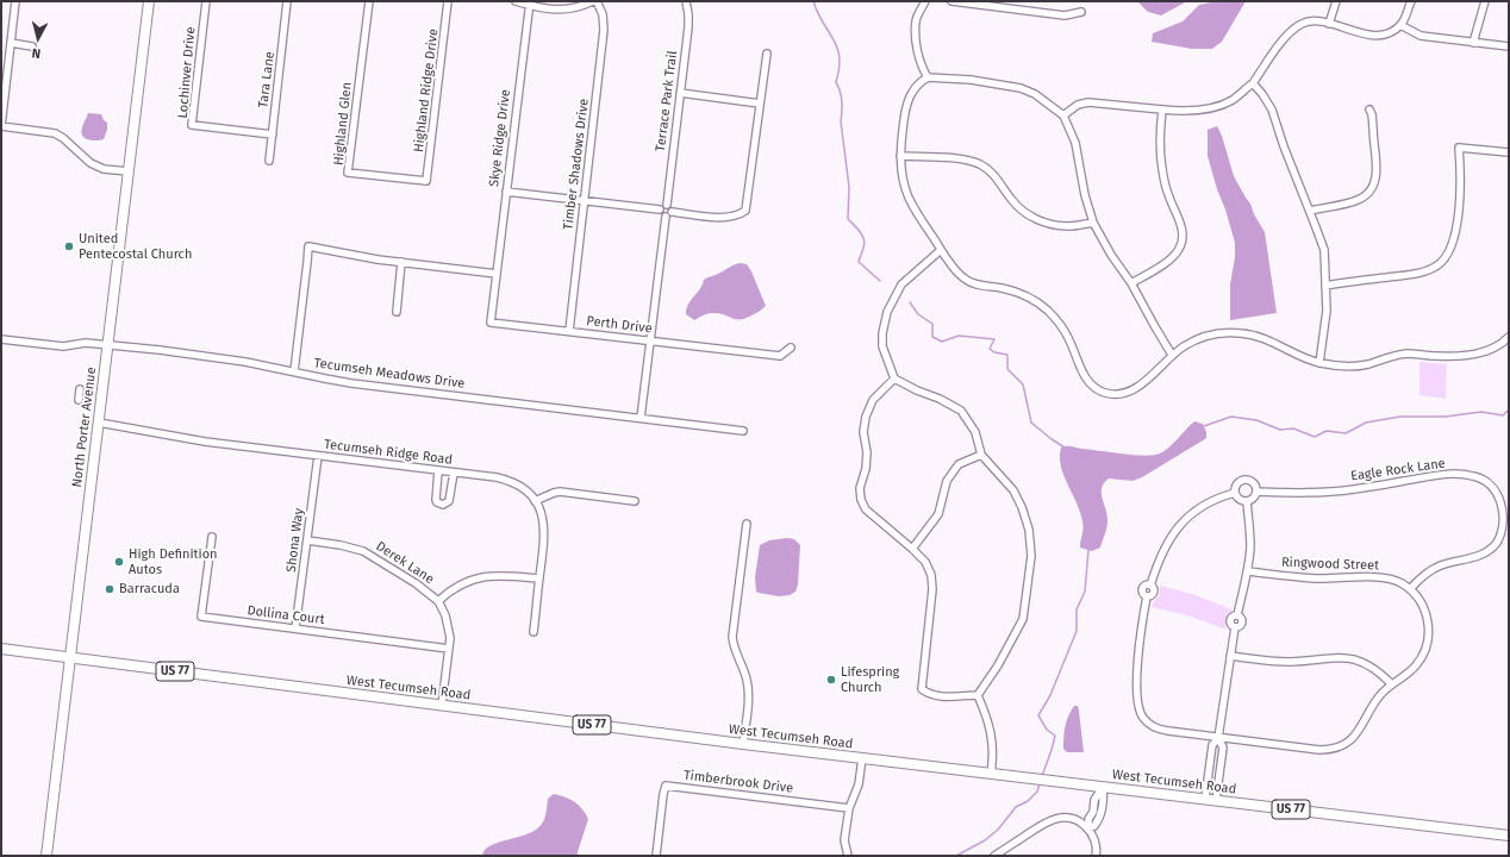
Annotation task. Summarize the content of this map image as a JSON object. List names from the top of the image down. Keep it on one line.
{"streets":{"main road":["North Porter Avenue","US 77","West Tecumseh Road"],"street":["Lochinver Drive","Tara Lane","Highland Ridge Drive","Terrace Park Trail","Highland Glen","Skye Ridge Drive","Timber Shadows Drive","Perth Drive","Tecumseh Meadows Drive","Tecumseh Ridge Road","Eagle Rock Lane","Shona Way","Derek Lane","Ringwood Street","Dollina Court","Timberbrook Drive"]},"crossings":[["Lochinver Drive","Tara Lane"],["Highland Ridge Drive","Highland Glen"],["Skye Ridge Drive","Perth Drive"],["Timber Shadows Drive","Perth Drive"],["Tecumseh Meadows Drive","North Porter Avenue"],["North Porter Avenue","Tecumseh Ridge Road"],["North Porter Avenue","US 77"],["North Porter Avenue","West Tecumseh Road"],["Tecumseh Ridge Road","Shona Way"],["Eagle Rock Lane","Ringwood Street"],["Shona Way","Derek Lane"],["Shona Way","Dollina Court"],["Derek Lane","Dollina Court"],["Derek Lane","West Tecumseh Road"],["US 77","West Tecumseh Road"]],"places":["United Pentecostal Church","High Definition Autos","Barracuda","Lifespring Church"],"north":"bottom"}
